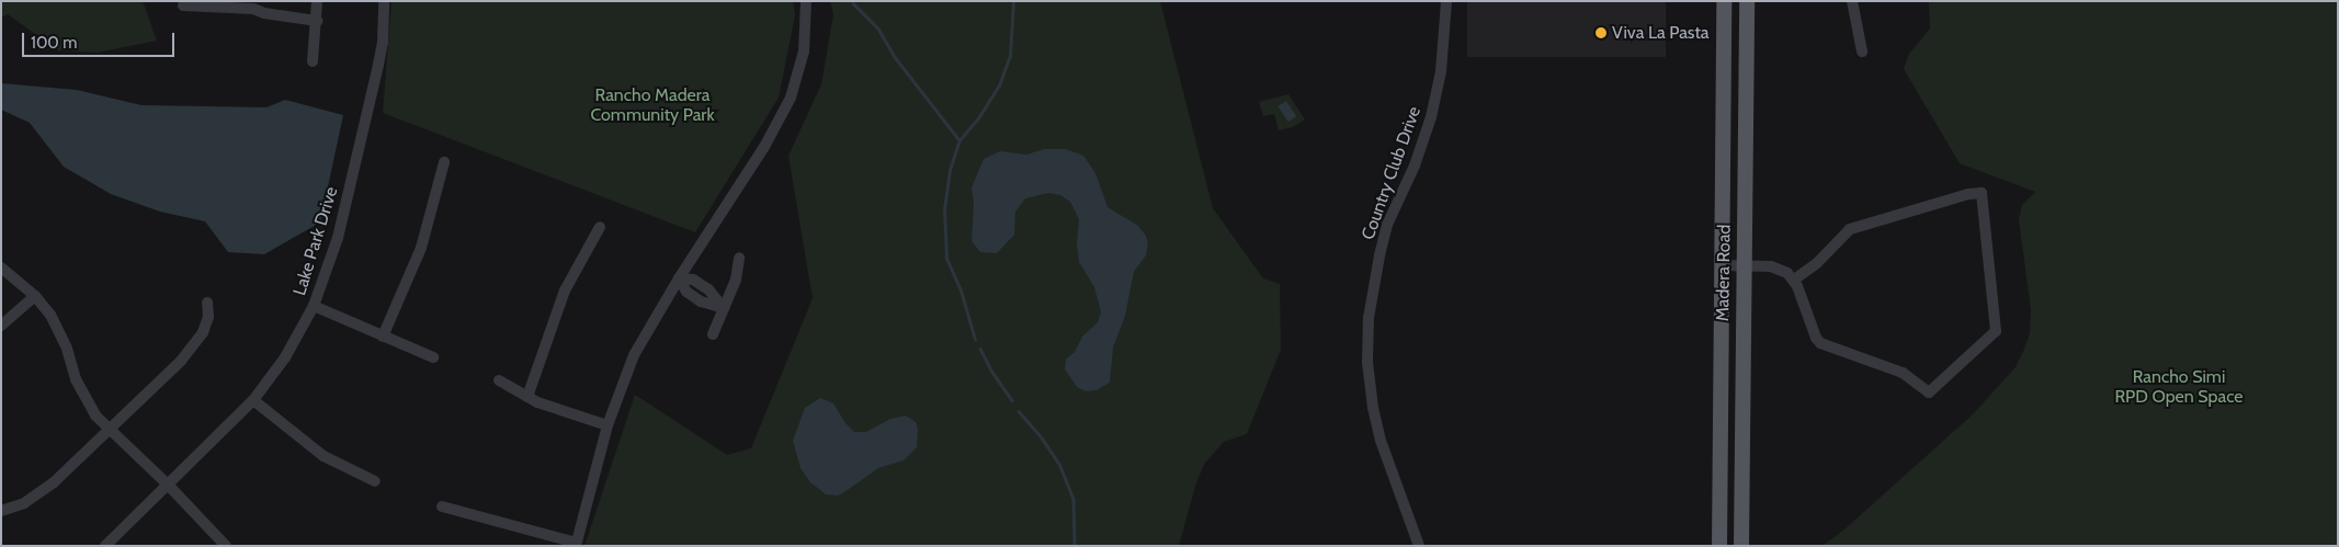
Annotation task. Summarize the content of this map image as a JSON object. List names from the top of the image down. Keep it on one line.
{"streets":{"main road":["Madera Road"],"street":["Country Club Drive","Lake Park Drive"]},"parks":["Rancho Madera Community Park","Rancho Simi RPD Open Space"],"places":["Viva La Pasta"],"scale_bar":"100 m"}
